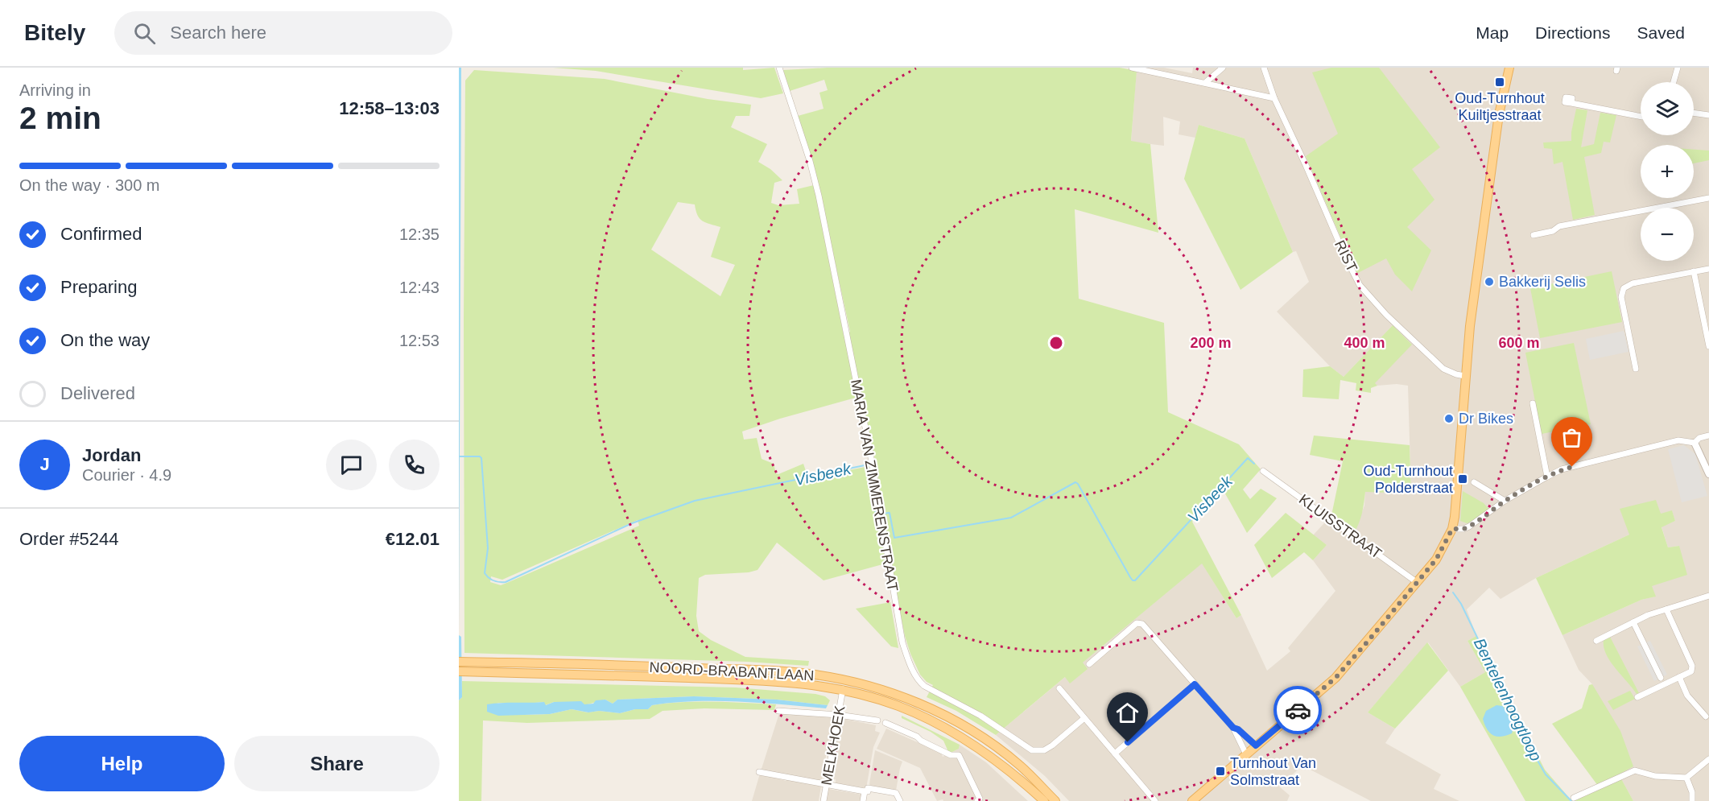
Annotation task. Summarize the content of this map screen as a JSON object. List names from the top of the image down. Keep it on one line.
{"streets":{"main road":["NOORD-BRABANTLAAN"],"street":["RIST","MARIA VAN ZIMMERENSTRAAT","KLUISSTRAAT","MELKHOEK"]},"crossings":[["NOORD-BRABANTLAAN","MELKHOEK"]],"water":["Visbeek","Bentelenhoogtloop"],"places":{"transit":["Oud-Turnhout Kuiltjesstraat","Oud-Turnhout Polderstraat","Turnhout Van Solmstraat"],"other":["Bakkerij Selis","Dr Bikes"]},"page":{"header":"Bitely","search":"Search here","nav":["Map","Directions","Saved"],"heading":["2 min","Arriving in","12:58–13:03"],"panel":["Jordan","Courier · 4.9","Order #5244","€12.01"],"map_buttons":["+","−"],"bar":"On the way · 300 m","list":[["Confirmed","12:35"],["Preparing","12:43"],["On the way","12:53"],"Delivered"],"round":"J","buttons":["Help","Share"]},"rings":["200 m","400 m","600 m"]}
